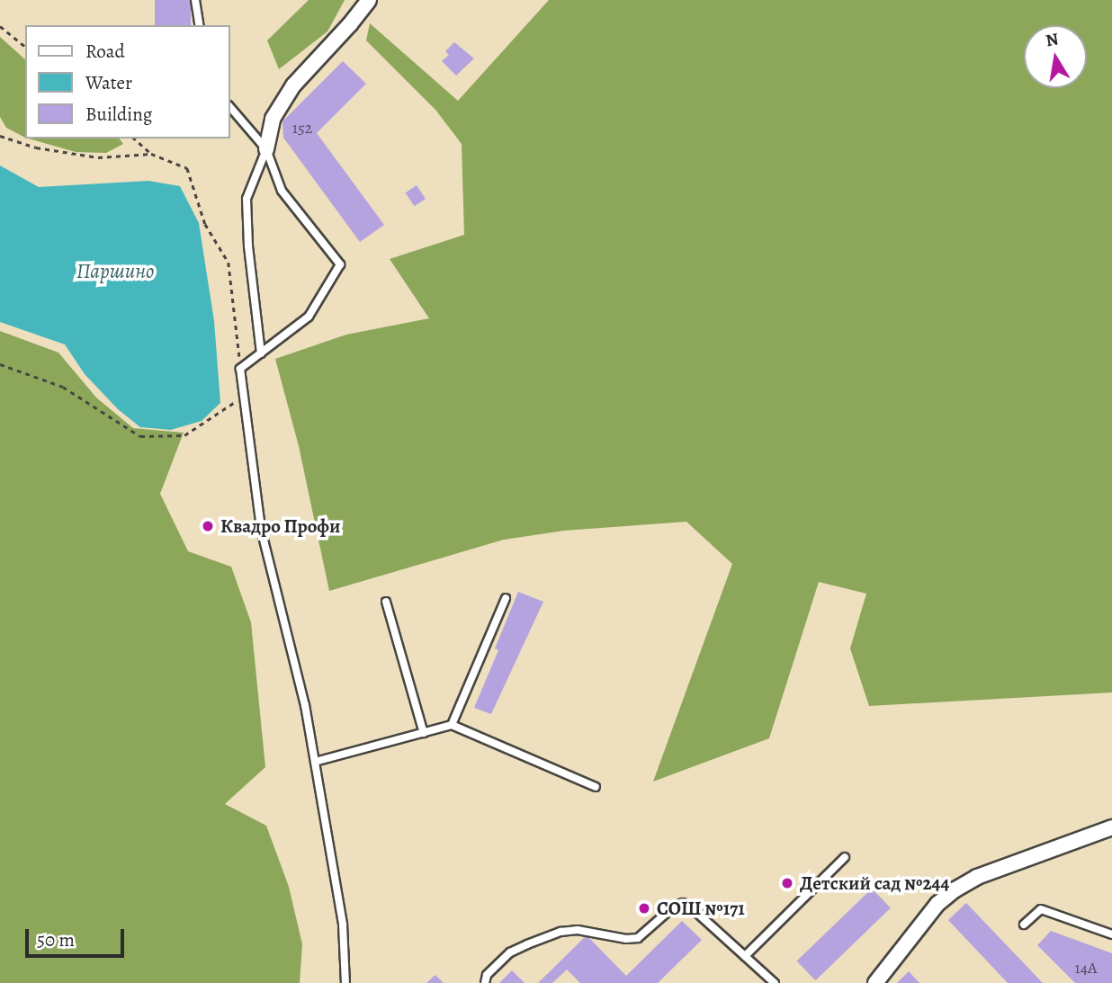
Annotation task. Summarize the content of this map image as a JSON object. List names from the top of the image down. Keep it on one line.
{"water":["Паршино"],"places":["Квадро Профи","Детский сад №244","СОШ №171"],"house_numbers":["152","14А"],"legend":["Road","Water","Building"],"scale_bar":"50 m","north":"top"}
